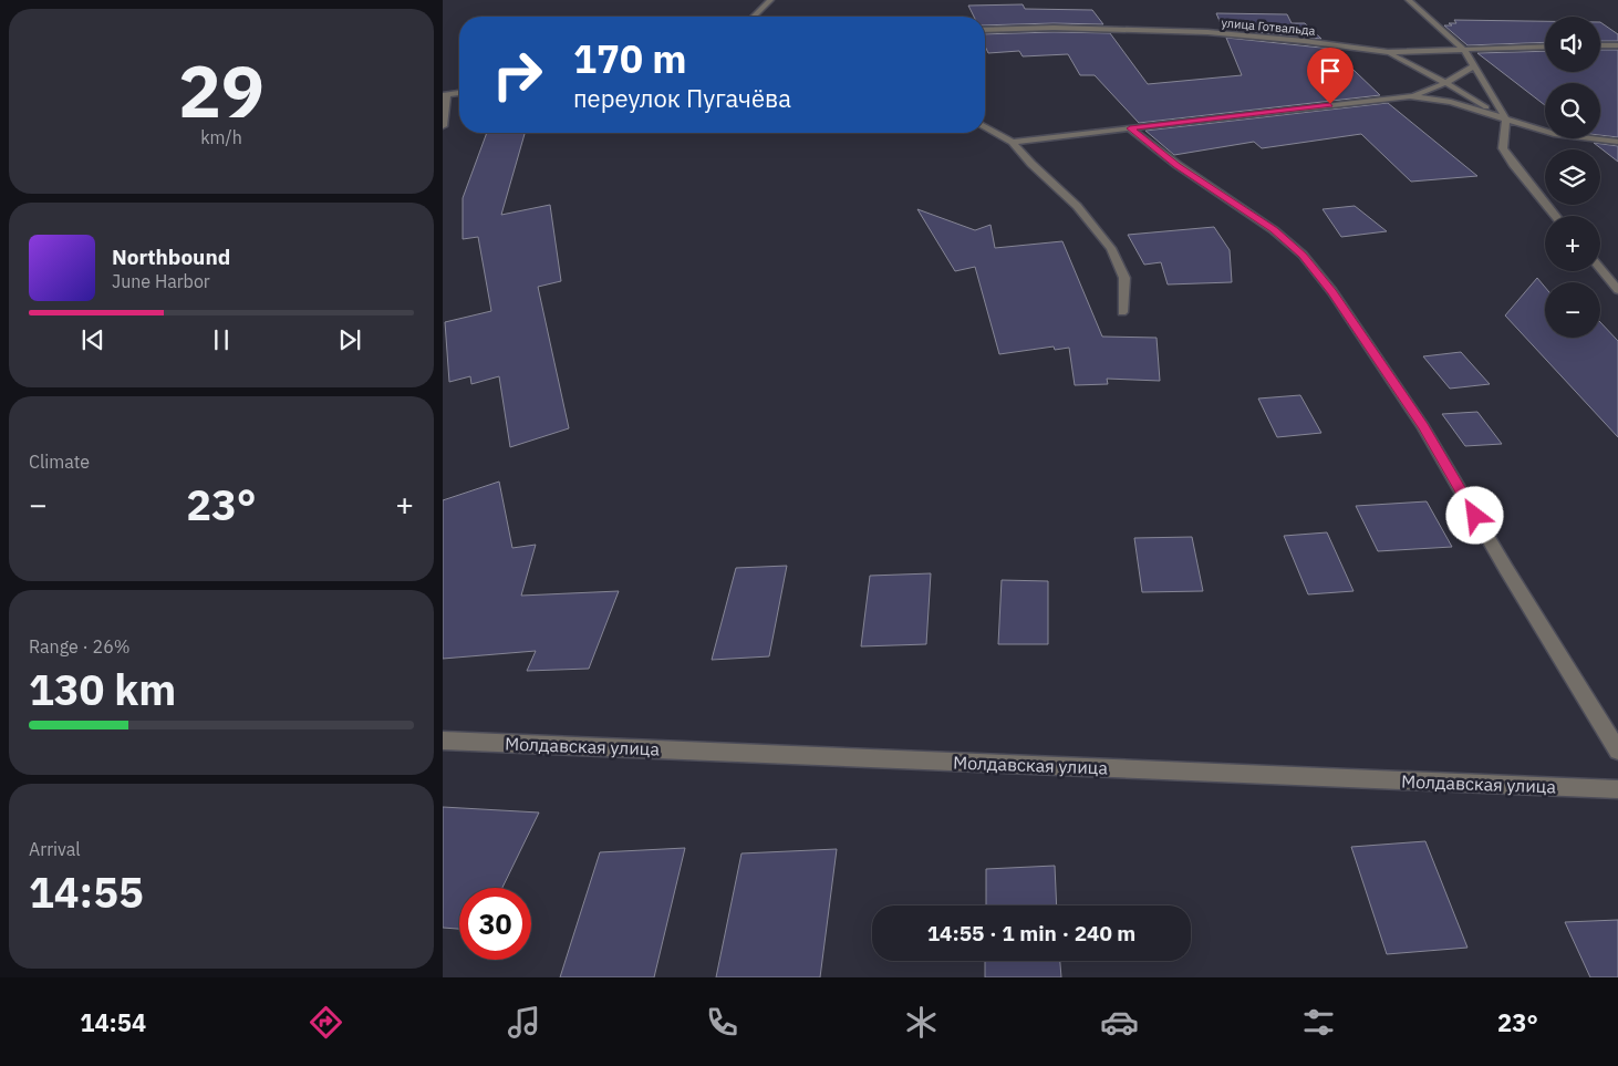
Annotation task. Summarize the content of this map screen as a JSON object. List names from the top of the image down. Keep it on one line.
{"streets":{"street":["улица Готвальда","Молдавская улица"]},"page":{"tile":[["29","km/h"],"Climate",["Range · 26%","130 km"],["Arrival","14:55"]],"map_buttons":["+","−"],"turn":["170 m","переулок Пугачёва"],"song":["Northbound","June Harbor"],"heat":["−","23°","+"],"limit":"30","trip":"14:55 · 1 min · 240 m","tabs":["14:54","23°"]}}
